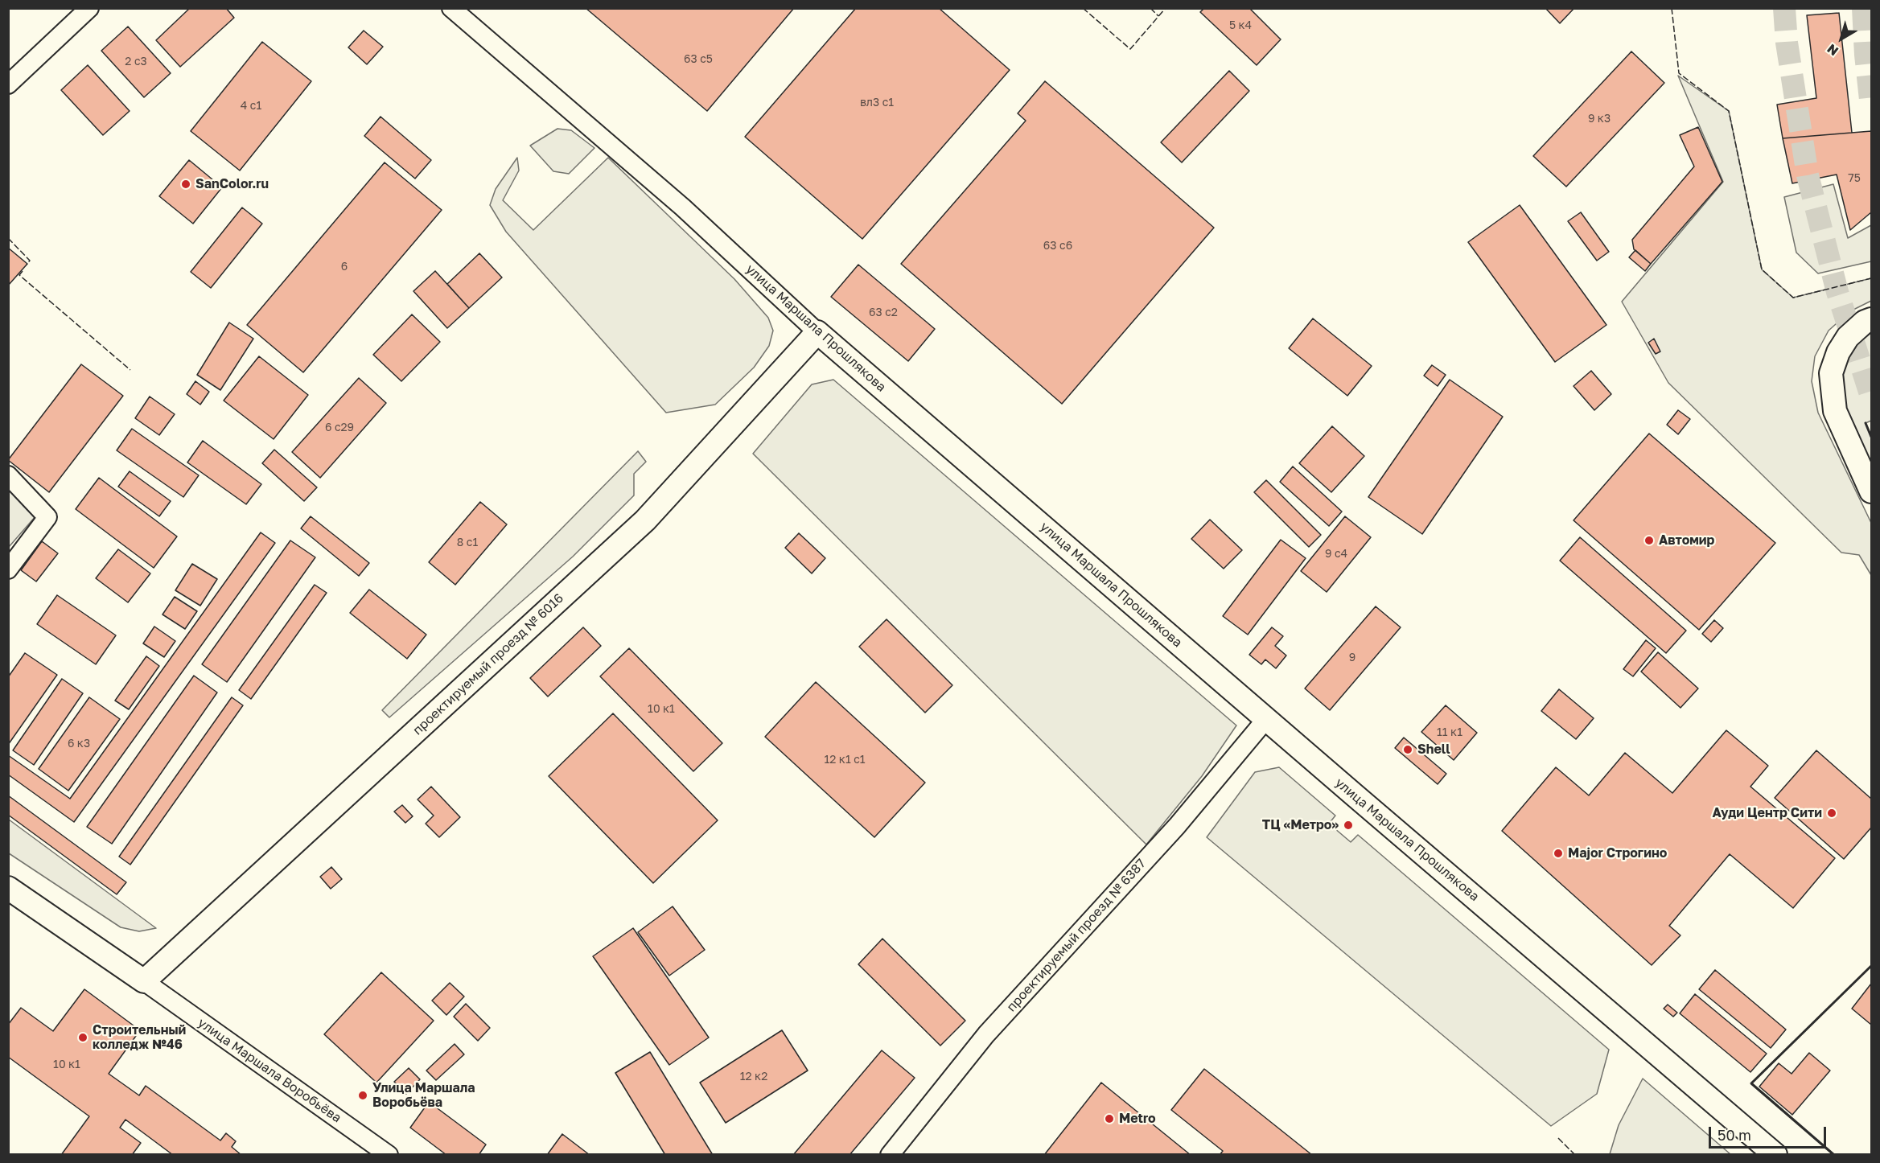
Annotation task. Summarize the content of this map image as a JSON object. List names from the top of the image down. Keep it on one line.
{"streets":{"main road":["улица Маршала Прошлякова","проектируемый проезд № 6016","улица Маршала Воробьёва"],"street":["проектируемый проезд № 6387"]},"crossings":[["улица Маршала Прошлякова","проектируемый проезд № 6016"],["улица Маршала Прошлякова","проектируемый проезд № 6387"],["проектируемый проезд № 6016","улица Маршала Воробьёва"]],"places":["SanColor.ru","Автомир","Shell","Ауди Центр Сити","ТЦ «Метро»","Major Строгино","Строительный колледж №46","Улица Маршала Воробьёва","Metro"],"house_numbers":["5 к4","63 с5","2 с3","вл3 с1","4 с1","9 к3","75","63 с6","6","63 с2","6 с29","8 с1","9 с4","9","10 к1","11 к1","6 к3","12 к1 с1","10 к1","12 к2"],"scale_bar":"50 m","north":"bottom left"}
